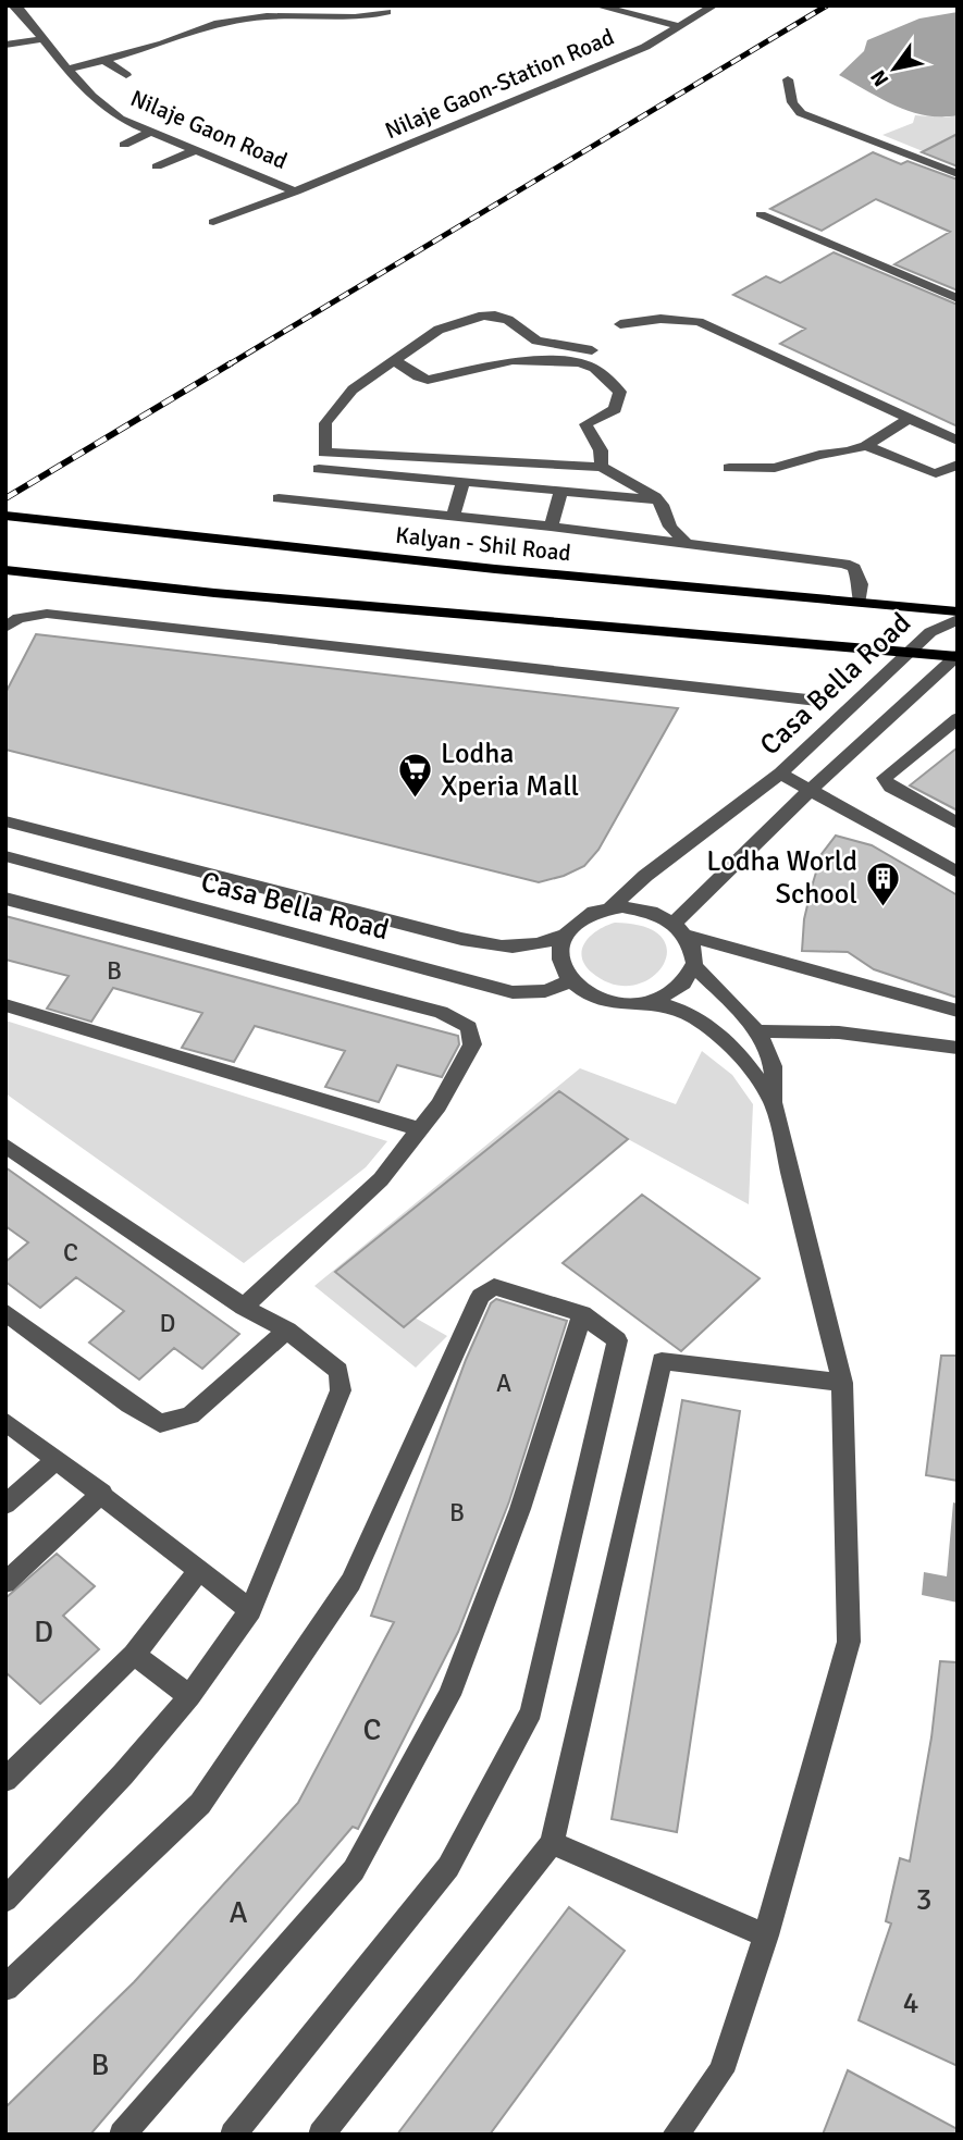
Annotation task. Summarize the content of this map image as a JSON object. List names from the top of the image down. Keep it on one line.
{"streets":{"main road":["Kalyan - Shil Road"],"street":["Nilaje Gaon-Station Road","Nilaje Gaon Road","Casa Bella Road"]},"crossings":[["Nilaje Gaon-Station Road","Nilaje Gaon Road"]],"places":{"supermarket":["Lodha Xperia Mall"],"building":["Lodha World School"]},"house_numbers":["B","C","D","A","B","D","C","3","A","4","B"],"north":"bottom left"}
